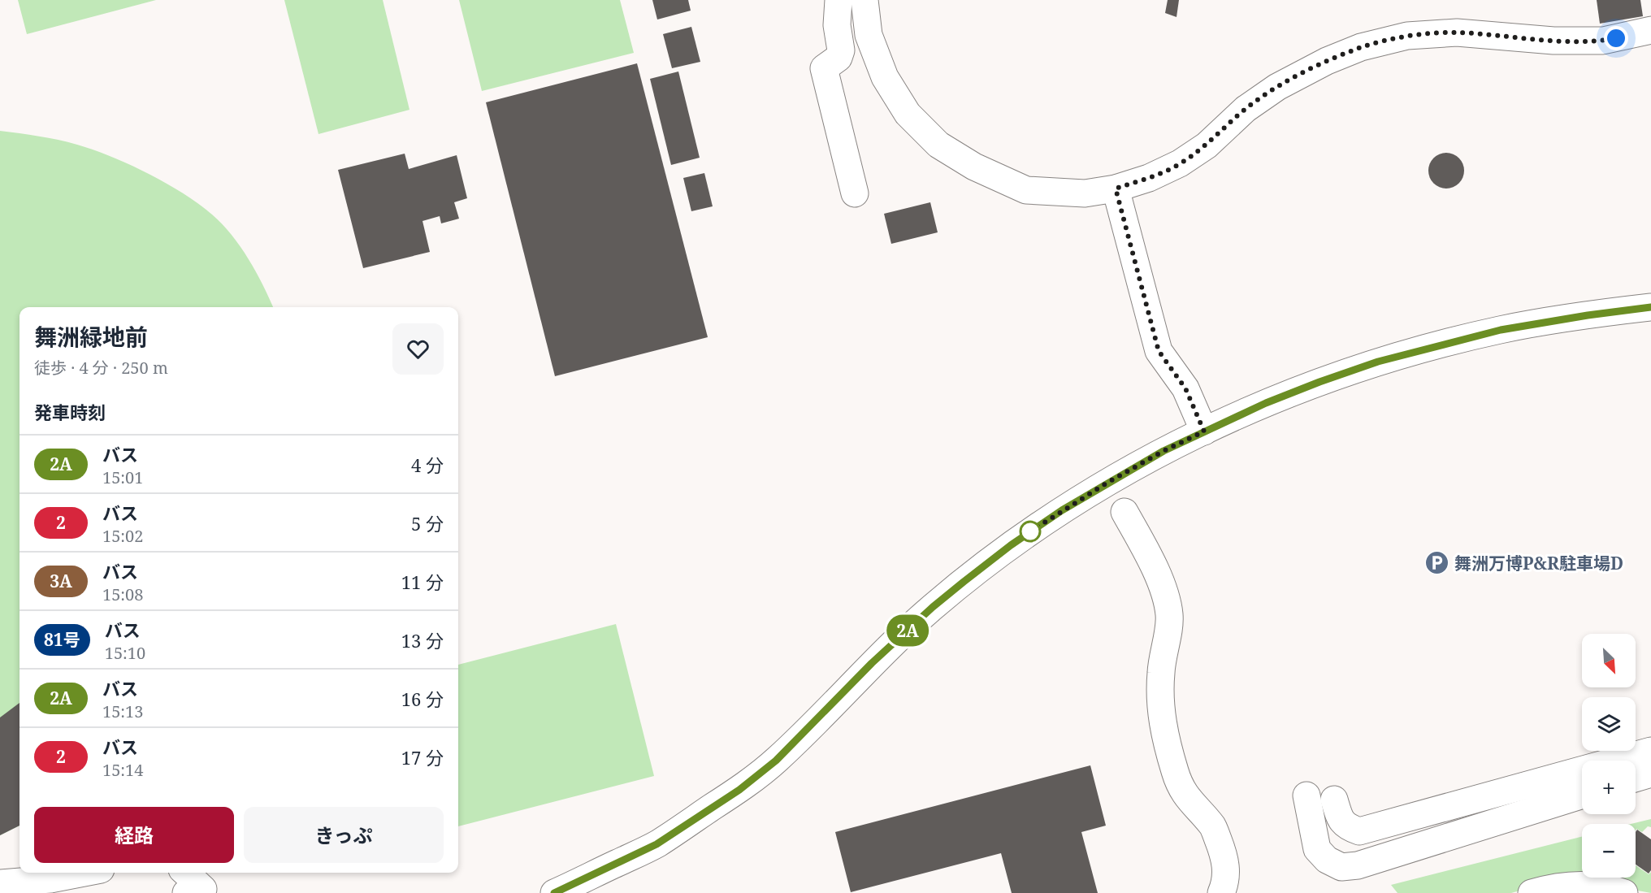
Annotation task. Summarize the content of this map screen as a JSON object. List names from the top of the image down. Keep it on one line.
{"places":{"parking":["舞洲万博P&R駐車場D"]},"lines":["bus line 2A"],"north":"bottom right","page":{"on_map":"2A","heading":[["舞洲緑地前","徒歩 · 4 分 · 250 m"],"発車時刻"],"list":[{"mark":"2A","name":"バス","note":"15:01","value":"4 分"},{"mark":"2","name":"バス","note":"15:02","value":"5 分"},{"mark":"3A","name":"バス","note":"15:08","value":"11 分"},{"mark":"81号","name":"バス","note":"15:10","value":"13 分"},{"mark":"2A","name":"バス","note":"15:13","value":"16 分"},{"mark":"2","name":"バス","note":"15:14","value":"17 分"}],"map_buttons":["+","−"],"buttons":["経路","きっぷ"]}}
